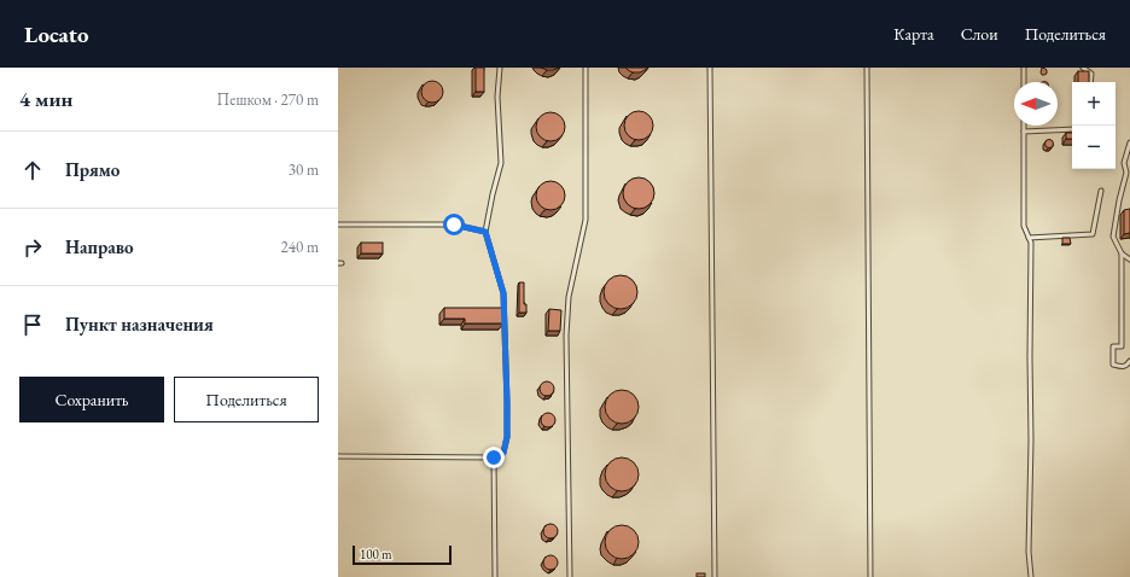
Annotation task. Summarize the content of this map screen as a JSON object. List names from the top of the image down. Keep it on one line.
{"scale_bar":"100 m","north":"left","page":{"header":"Locato","nav":["Карта","Слои","Поделиться"],"heading":["4 мин","Пешком · 270 m"],"map_buttons":["+","−"],"list":[["Прямо","30 m"],["Направо","240 m"],"Пункт назначения"],"buttons":["Сохранить","Поделиться"],"scale":"100 m"}}
